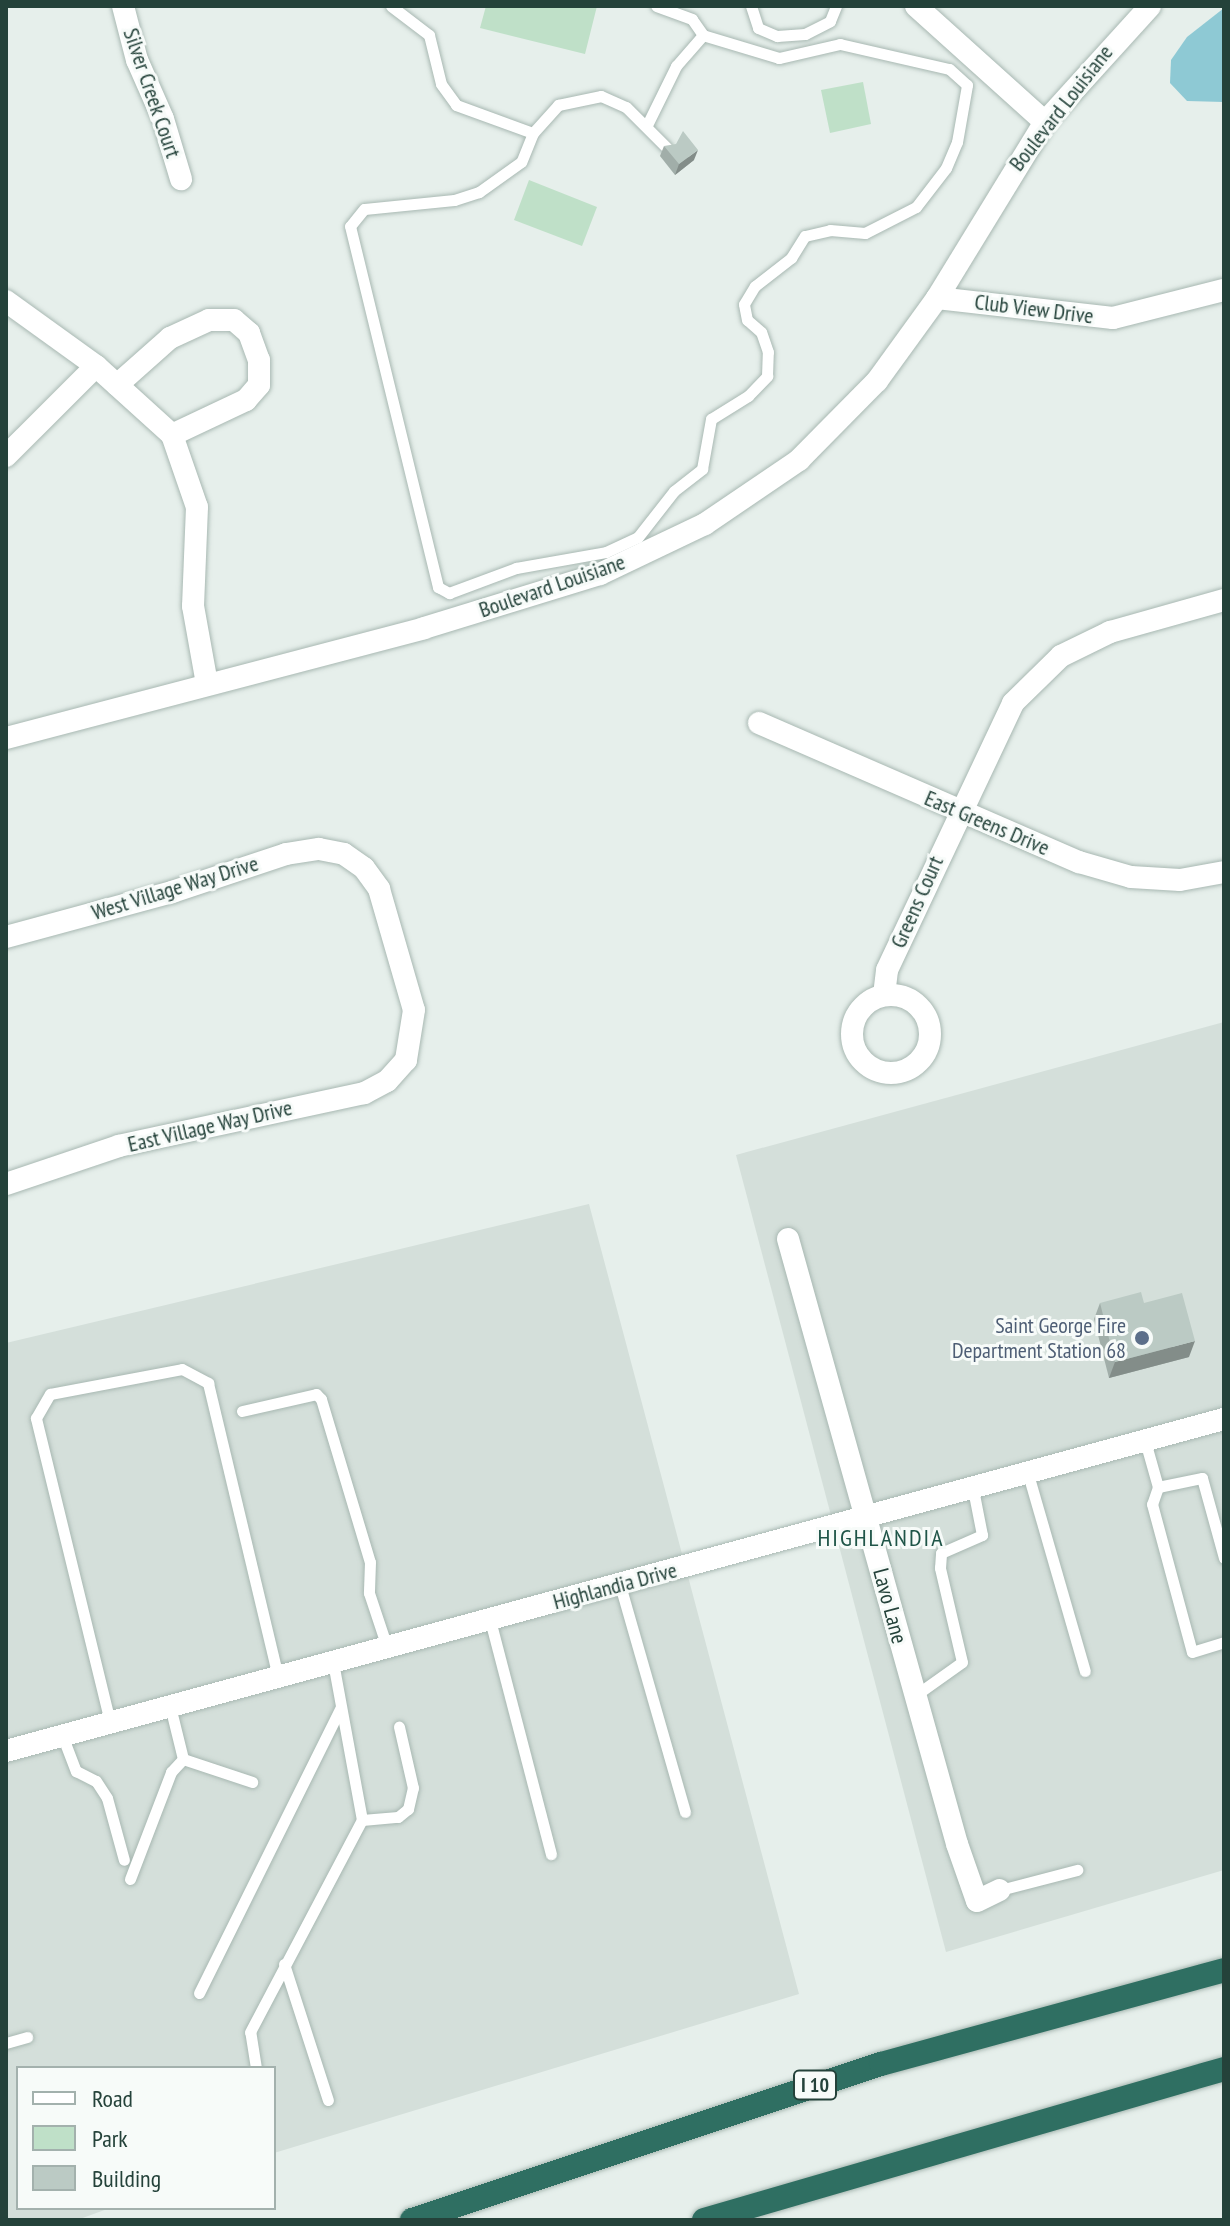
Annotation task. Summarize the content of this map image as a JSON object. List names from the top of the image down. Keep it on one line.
{"streets":{"highway":["I 10"],"street":["Silver Creek Court","Boulevard Louisiane","Club View Drive","East Greens Drive","West Village Way Drive","Greens Court","East Village Way Drive","Highlandia Drive","Lavo Lane"]},"crossings":[["Boulevard Louisiane","Club View Drive"],["East Greens Drive","Greens Court"],["West Village Way Drive","East Village Way Drive"],["Highlandia Drive","Lavo Lane"]],"districts":["HIGHLANDIA"],"places":["Saint George Fire Department Station 68"],"legend":["Road","Park","Building"]}
